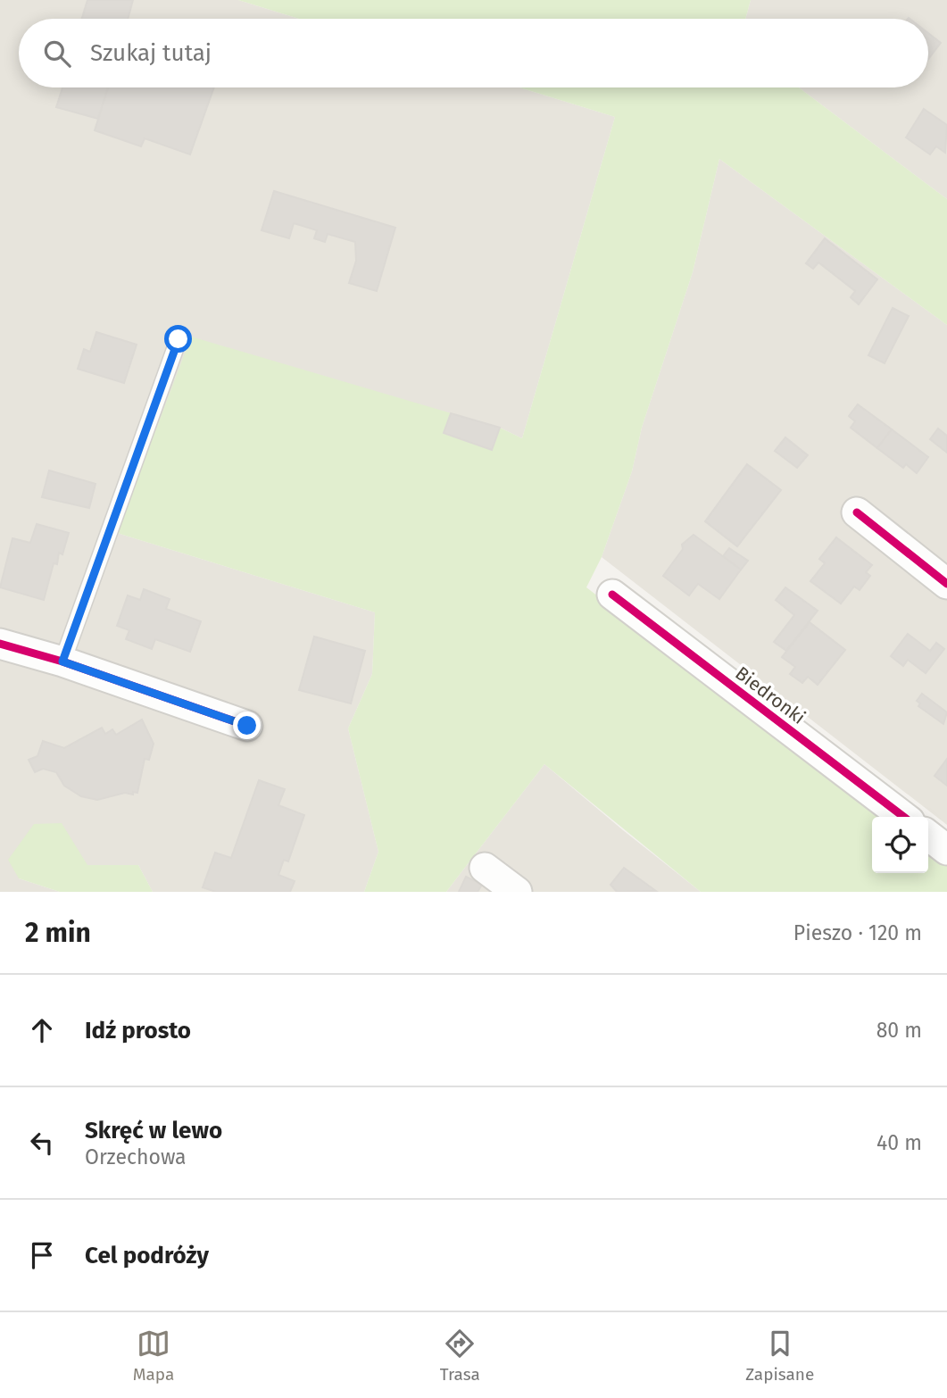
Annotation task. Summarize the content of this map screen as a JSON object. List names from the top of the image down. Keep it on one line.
{"streets":{"street":["Biedronki"]},"page":{"search":"Szukaj tutaj","heading":["2 min","Pieszo · 120 m"],"list":[["Idź prosto","80 m"],["Skręć w lewo","Orzechowa","40 m"],"Cel podróży"],"nav":["Mapa","Trasa","Zapisane"]}}
